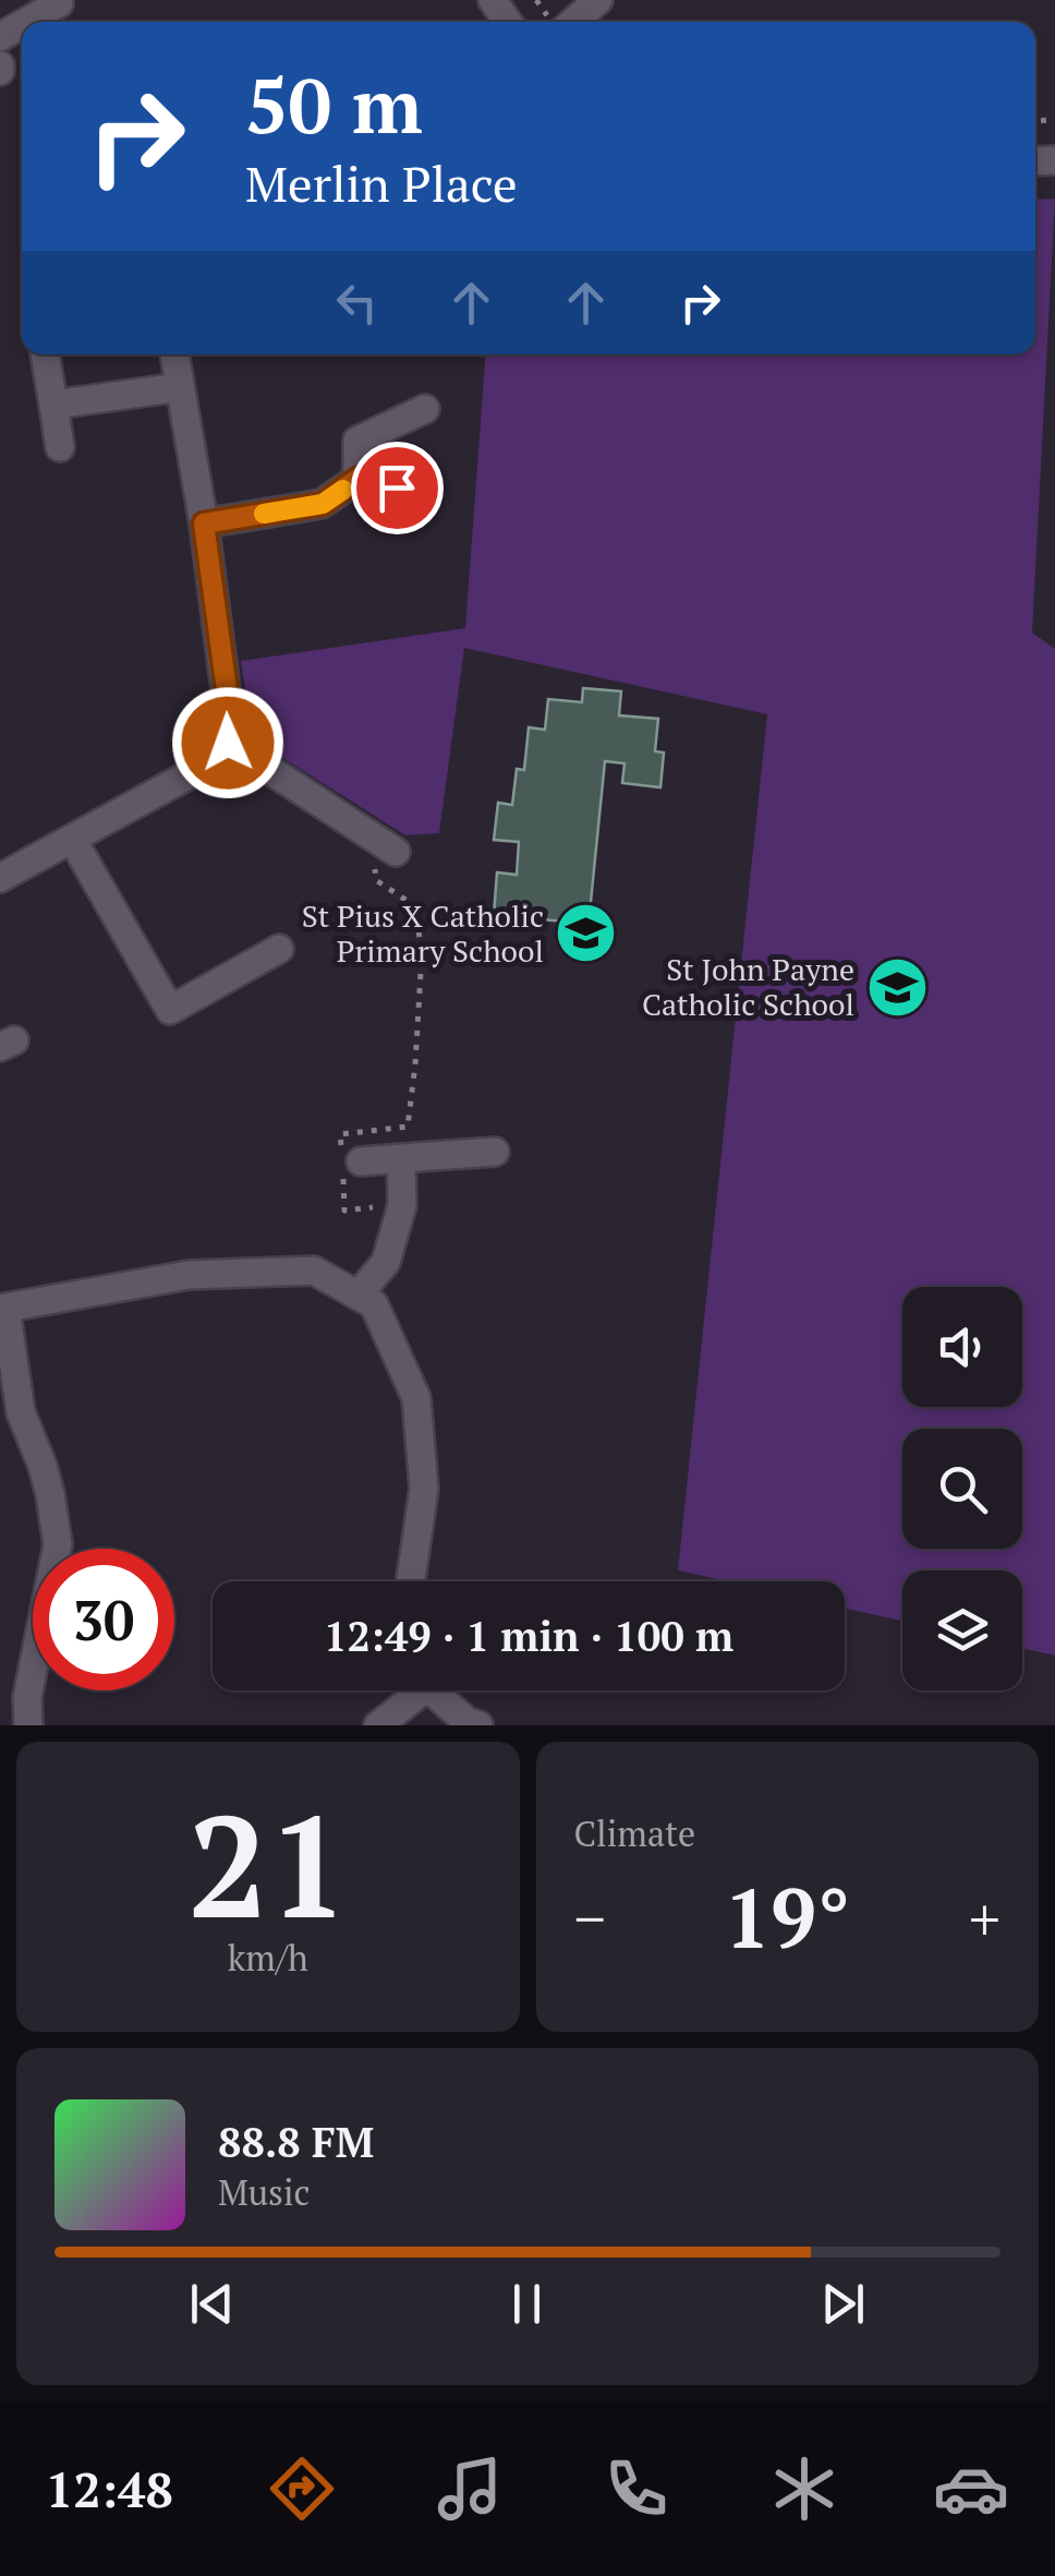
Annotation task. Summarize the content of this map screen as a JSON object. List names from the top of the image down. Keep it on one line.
{"places":{"school or university":["St Pius X Catholic Primary School","St John Payne Catholic School"]},"page":{"turn":["50 m","Merlin Place"],"limit":"30","trip":"12:49 · 1 min · 100 m","tile":[["21","km/h"],"Climate"],"heat":["−","19°","+"],"song":["88.8 FM","Music"],"tabs":"12:48"}}
